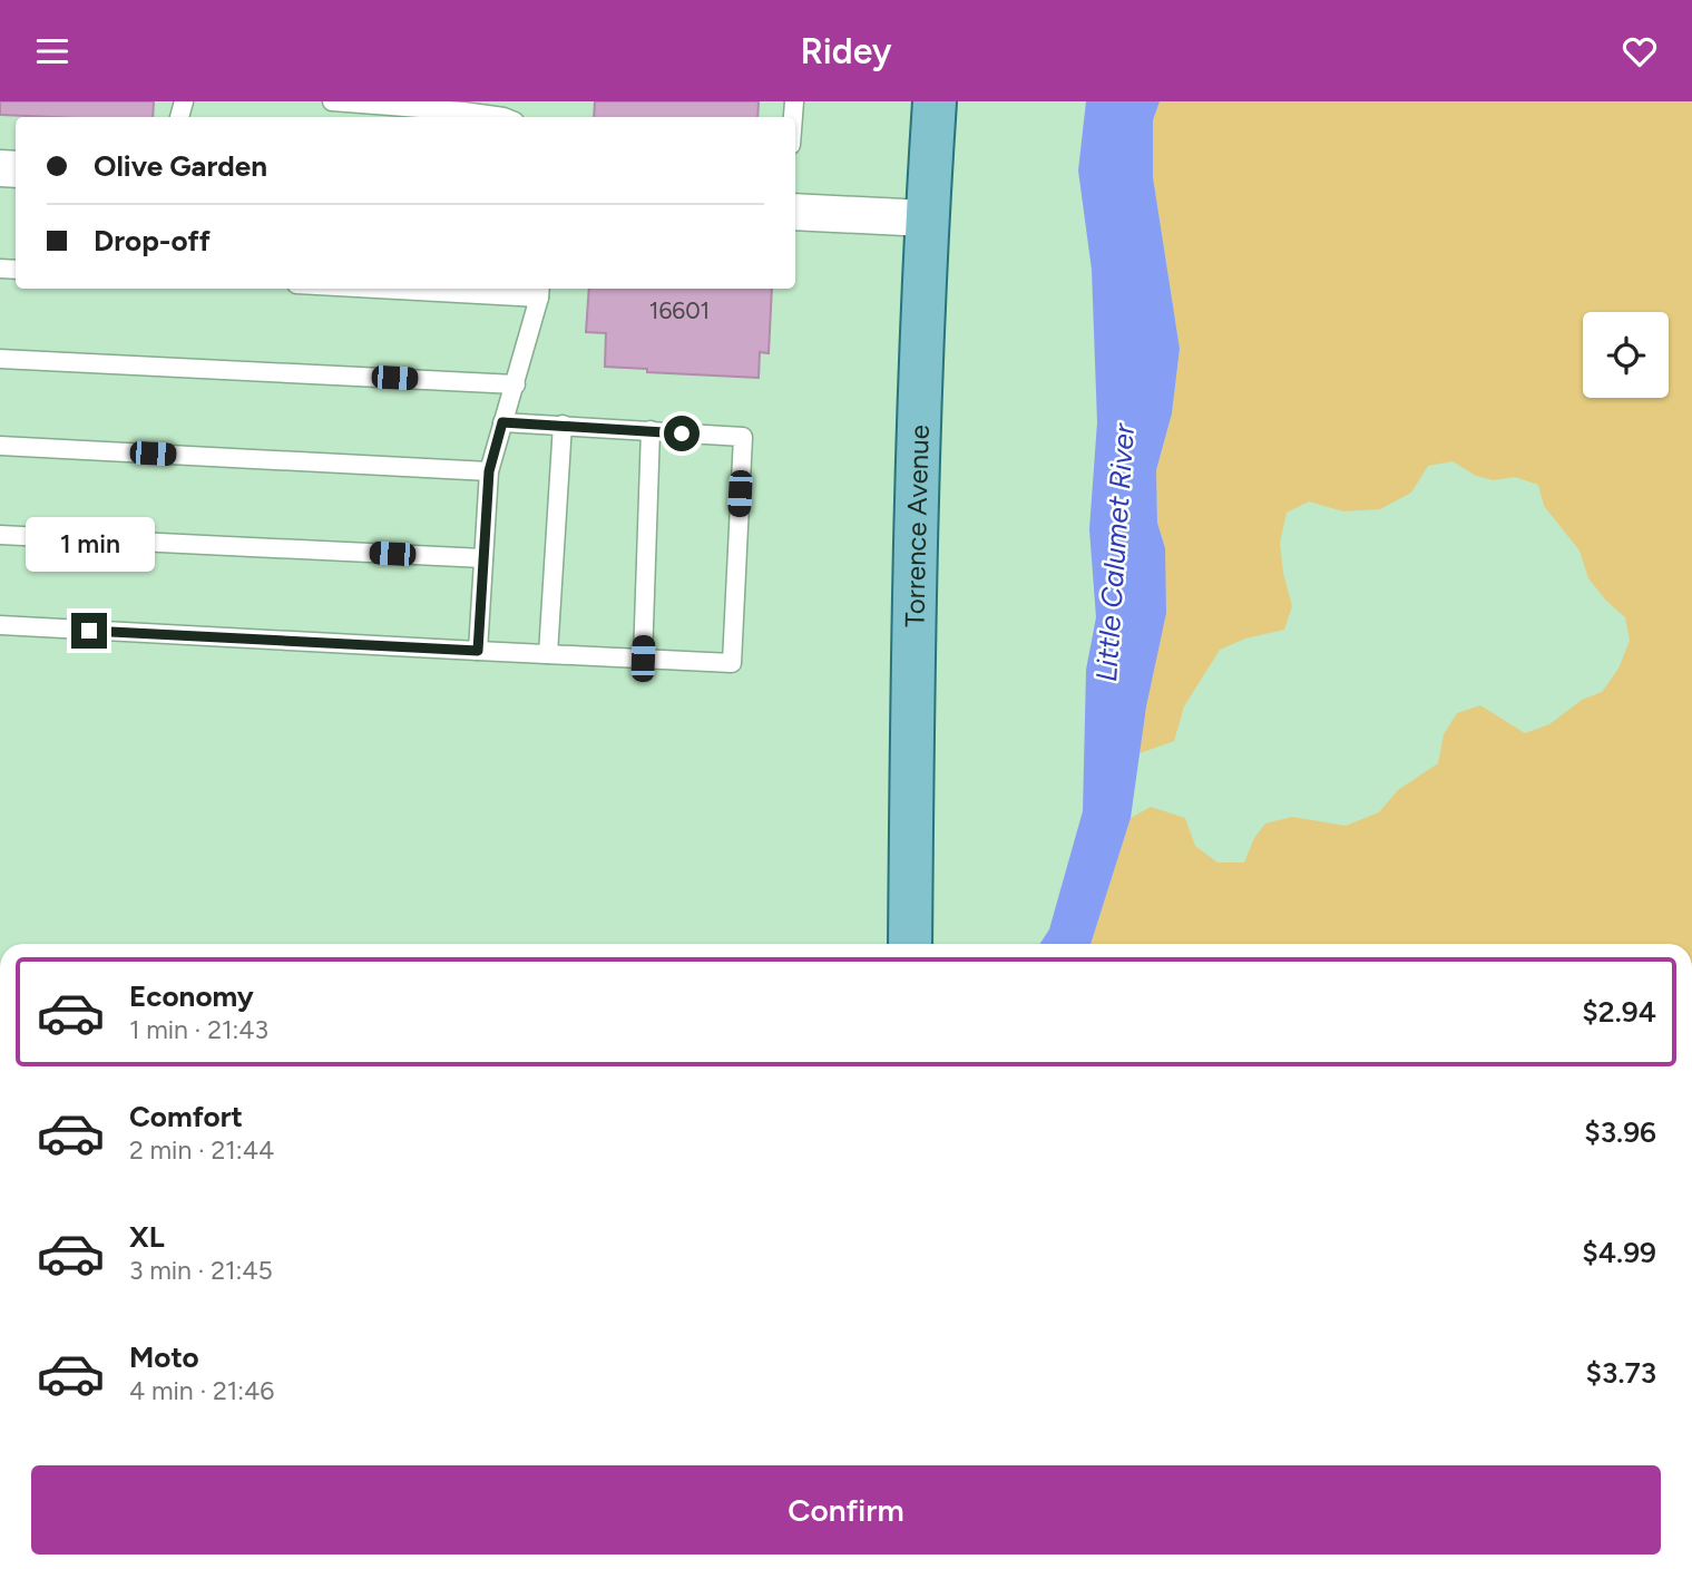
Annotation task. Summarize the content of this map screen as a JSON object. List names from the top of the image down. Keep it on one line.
{"streets":{"main road":["Torrence Avenue"]},"water":["Little Calumet River"],"house_numbers":["16601"],"page":{"header":"Ridey","banner":["Olive Garden","Drop-off"],"bubble":"1 min","list":[{"name":"Economy","note":"1 min · 21:43","value":"$2.94"},{"name":"Comfort","note":"2 min · 21:44","value":"$3.96"},{"name":"XL","note":"3 min · 21:45","value":"$4.99"},{"name":"Moto","note":"4 min · 21:46","value":"$3.73"}],"buttons":"Confirm"}}
